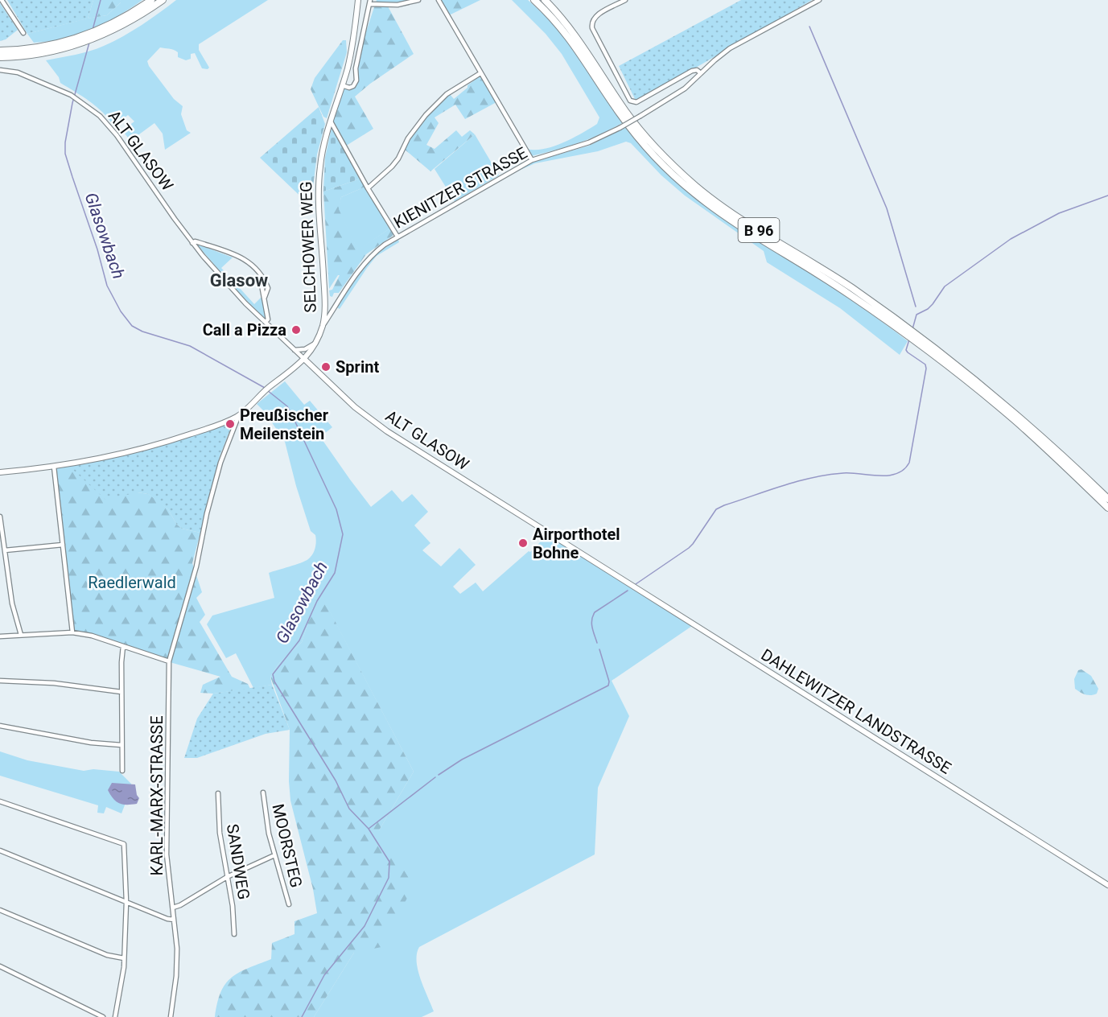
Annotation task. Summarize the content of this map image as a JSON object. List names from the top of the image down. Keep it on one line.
{"streets":{"highway":["B 96"],"street":["ALT GLASOW","KIENITZER STRASSE","SELCHOWER WEG","DAHLEWITZER LANDSTRASSE","KARL-MARX-STRASSE","MOORSTEG","SANDWEG"]},"crossings":[["ALT GLASOW","SELCHOWER WEG"],["ALT GLASOW","DAHLEWITZER LANDSTRASSE"],["KIENITZER STRASSE","SELCHOWER WEG"]],"districts":["Glasow"],"water":["Glasowbach"],"parks":["Raedlerwald"],"places":["Call a Pizza","Sprint","Preußischer Meilenstein","Airporthotel Bohne"]}
